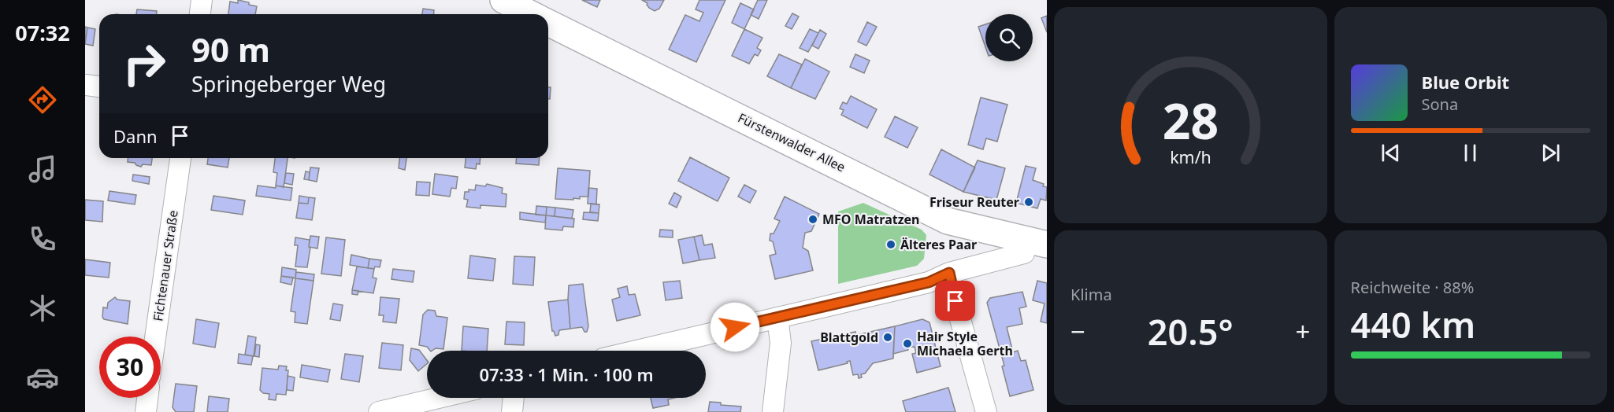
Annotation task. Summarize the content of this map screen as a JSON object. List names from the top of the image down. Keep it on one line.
{"streets":{"main road":["Fürstenwalder Allee"],"street":["Fichtenauer Straße"]},"places":["Friseur Reuter","MFO Matratzen","Älteres Paar","Blattgold","Hair Style Michaela Gerth"],"page":{"tabs":"07:32","turn":["90 m","Springeberger Weg"],"song":["Blue Orbit","Sona"],"then":"Dann","tile":["Klima",["Reichweite · 88%","440 km"]],"heat":["−","20.5°","+"],"limit":"30","trip":"07:33 · 1 Min. · 100 m","gauge":["28","km/h"]}}
